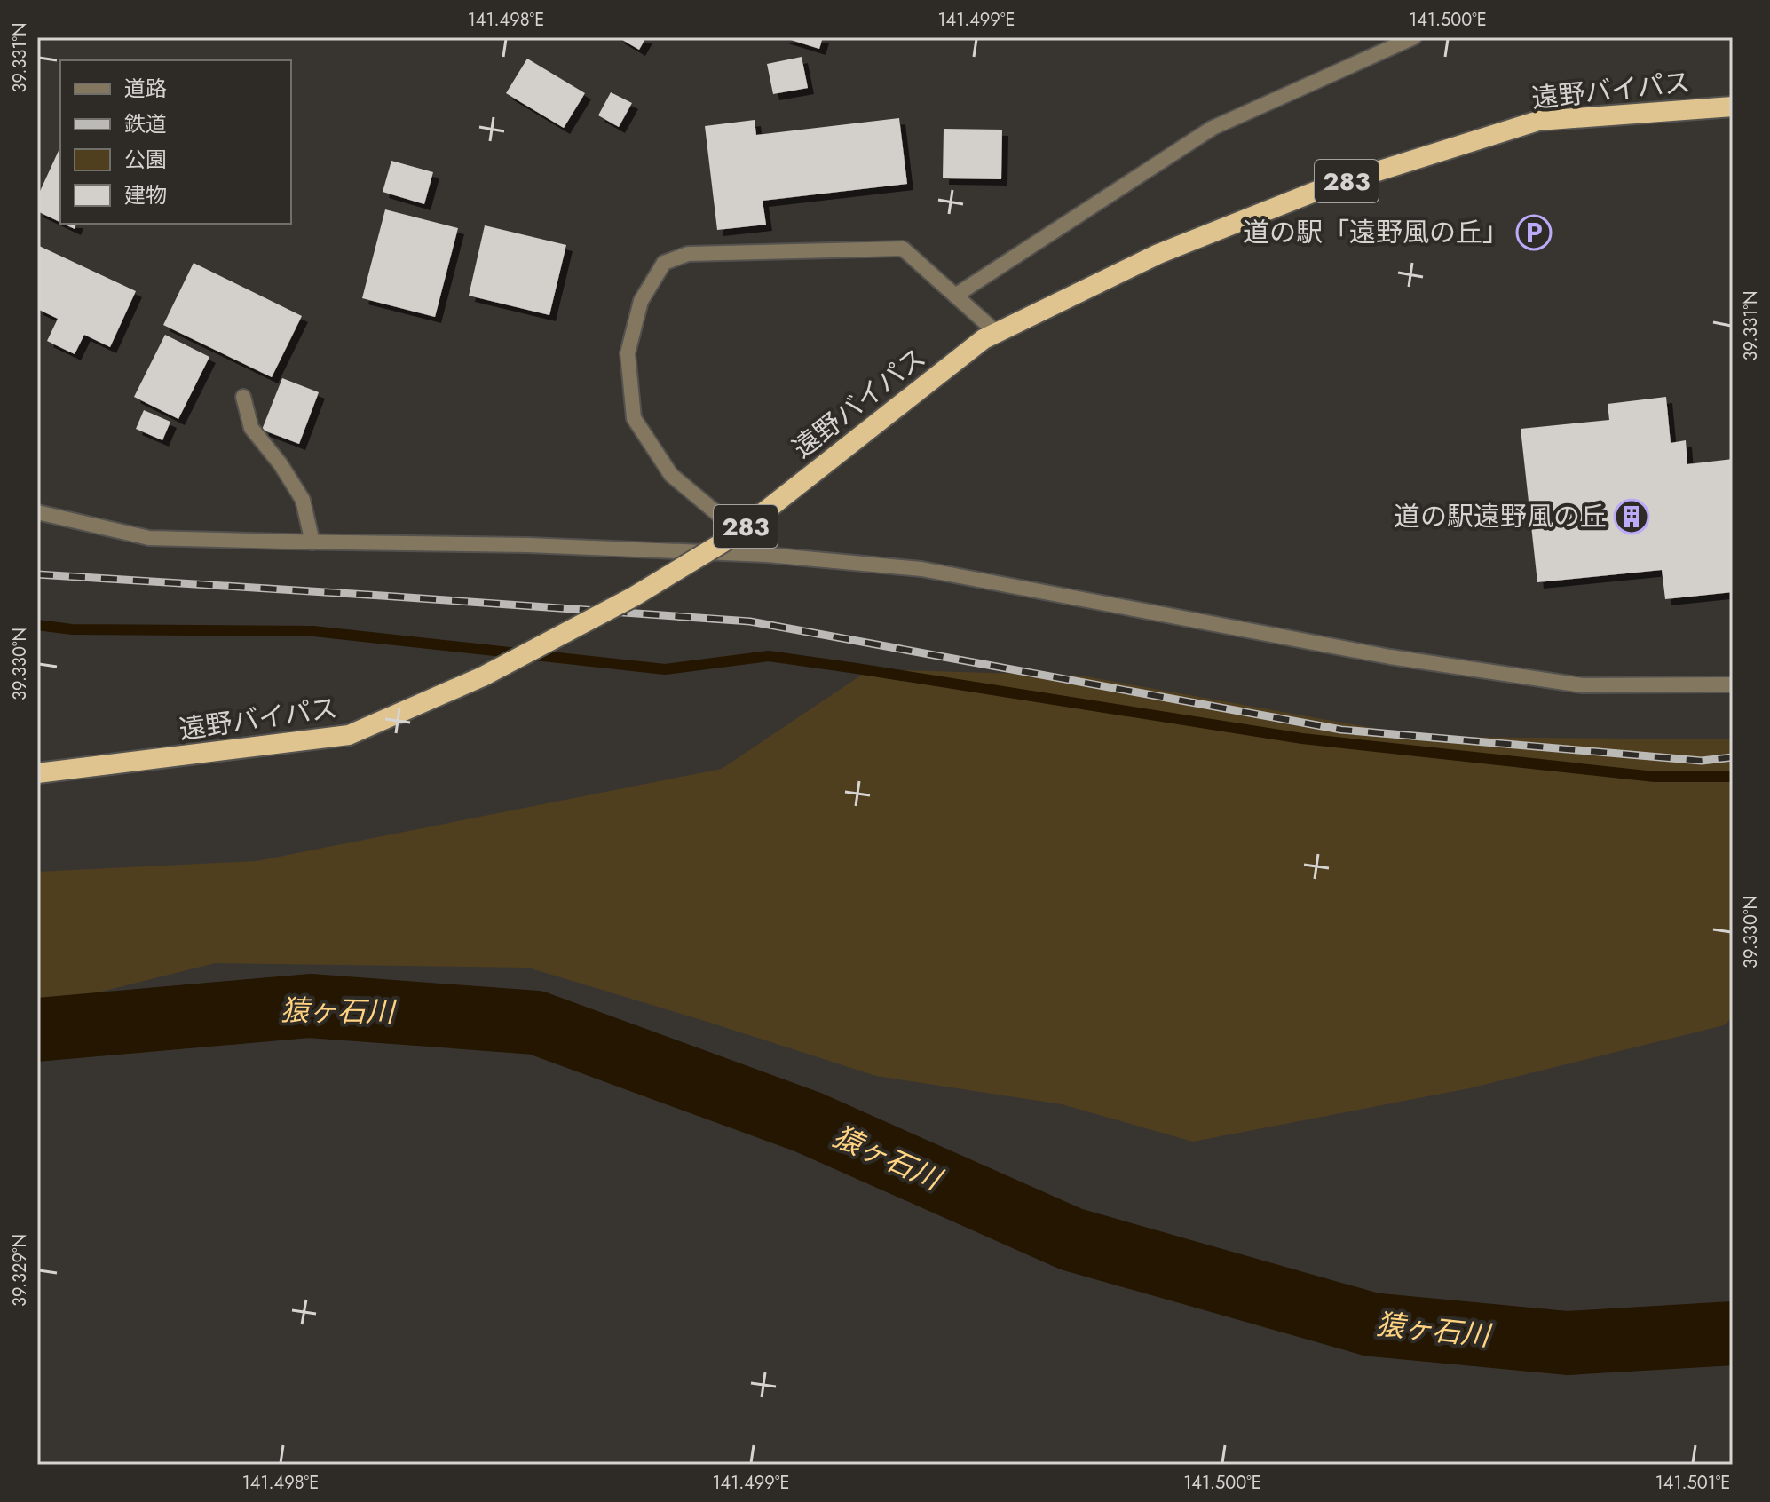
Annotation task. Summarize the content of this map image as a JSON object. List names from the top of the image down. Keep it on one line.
{"streets":{"highway":["遠野バイパス","283"]},"water":["猿ヶ石川"],"places":{"parking":["道の駅「遠野風の丘」"],"building":["道の駅遠野風の丘"]},"legend":["道路","鉄道","公園","建物"],"coordinates":["141.498°E","141.499°E","141.500°E","39.331°N","39.330°N","39.329°N","141.501°E"]}
